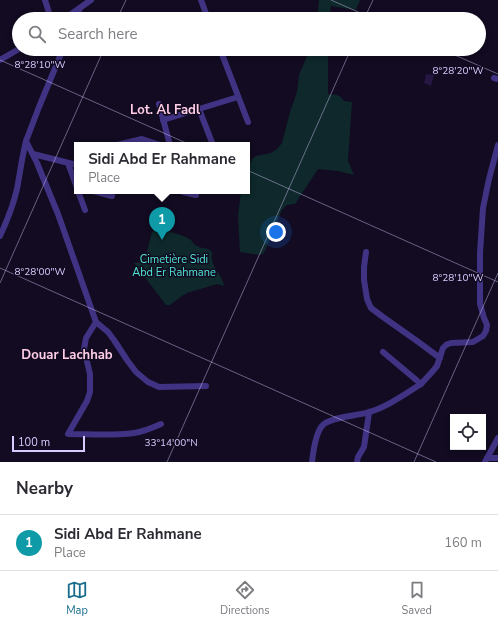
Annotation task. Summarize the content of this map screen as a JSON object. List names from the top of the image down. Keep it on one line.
{"districts":["Lot. Al Fadl","Douar Lachhab"],"parks":["Cimetière Sidi Abd Er Rahmane"],"scale_bar":"100 m","page":{"search":"Search here","popup":["Sidi Abd Er Rahmane","Place"],"pins":"1","scale":"100 m","heading":"Nearby","list":[{"mark":"1","name":"Sidi Abd Er Rahmane","note":"Place","value":"160 m"}],"nav":["Map","Directions","Saved"]},"coordinates":["8°28'10\"W","8°28'20\"W","8°28'00\"W","33°14'00\"N"]}
